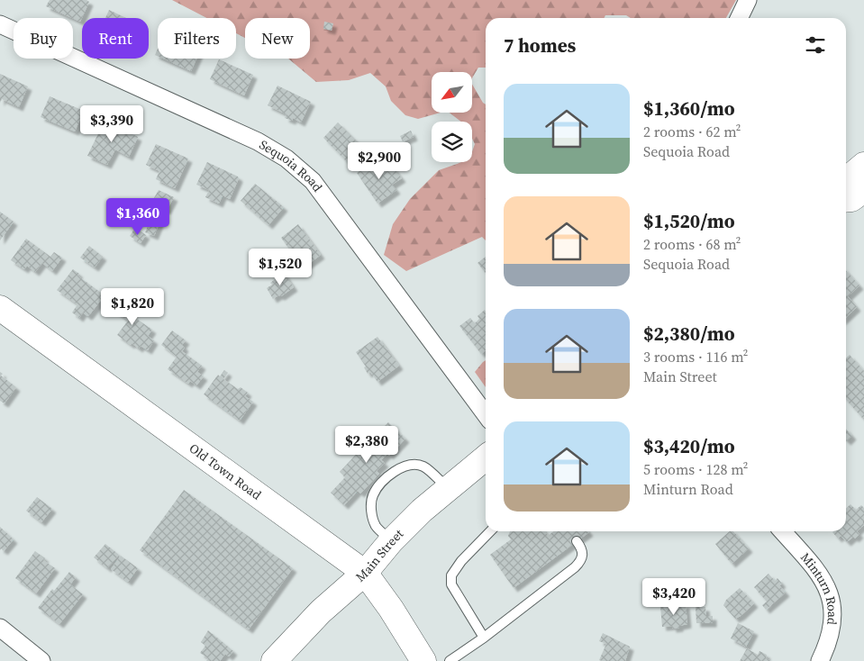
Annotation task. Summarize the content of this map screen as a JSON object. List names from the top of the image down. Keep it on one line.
{"streets":{"main road":["Old Town Road","Main Street"],"street":["Sequoia Road","Minturn Road"]},"crossings":[["Old Town Road","Main Street"]],"north":"bottom left","page":{"chip":["Buy","Rent","Filters","New"],"heading":"7 homes","list":[{"name":"$1,360/mo","note":"2 rooms · 62 m² · Sequoia Road"},{"name":"$1,520/mo","note":"2 rooms · 68 m² · Sequoia Road"},{"name":"$2,380/mo","note":"3 rooms · 116 m² · Main Street"},{"name":"$3,420/mo","note":"5 rooms · 128 m² · Minturn Road"}],"price":["$3,390","$2,900","$1,360","$1,520","$1,820","$2,380","$3,420"]}}
